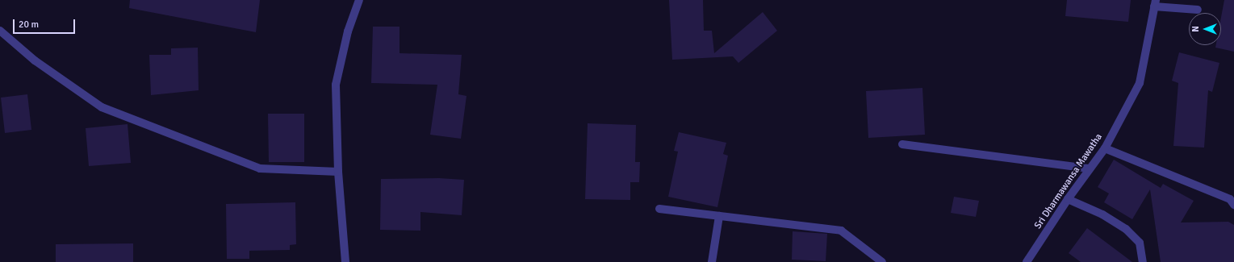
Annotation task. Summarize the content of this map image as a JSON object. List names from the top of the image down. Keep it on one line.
{"streets":{"street":["Sri Dharmawansa Mawatha"]},"scale_bar":"20 m","north":"left"}
